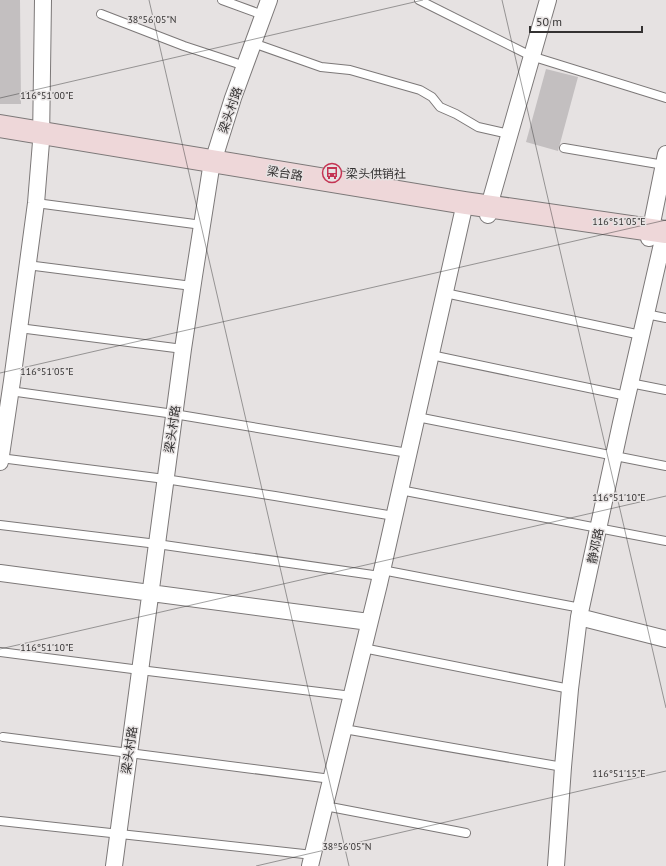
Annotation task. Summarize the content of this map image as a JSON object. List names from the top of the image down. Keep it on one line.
{"streets":{"main road":["梁台路"],"street":["梁头村路","静邓路"]},"crossings":[["梁头村路","梁台路"],["梁台路","静邓路"]],"places":{"bus stop":["梁头供销社"]},"scale_bar":"50 m","coordinates":["38°56'05\"N","116°51'00\"E","116°51'05\"E","116°51'10\"E","116°51'15\"E"]}
